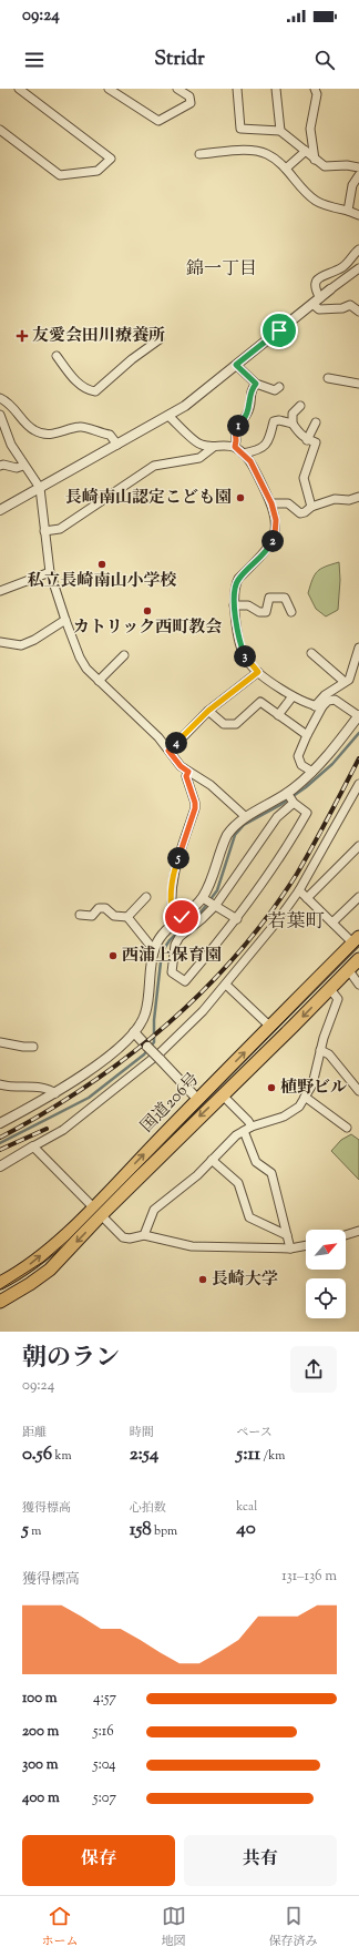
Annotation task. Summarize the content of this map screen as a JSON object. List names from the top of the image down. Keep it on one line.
{"streets":{"highway":["国道206号"]},"districts":["錦一丁目","若葉町"],"places":{"health":["友愛会田川療養所"],"other":["長崎南山認定こども園","私立長崎南山小学校","カトリック西町教会","西浦上保育園","植野ビル","長崎大学"]},"north":"top right","page":{"status":"09:24","header":"Stridr","pins":["1","2","3","4","5"],"heading":["朝のラン","09:24"],"stats":[["距離","0.56 km"],["時間","2:54"],["ペース","5:11 /km"],["獲得標高","5 m"],["心拍数","158 bpm"],["kcal","40"]],"chart":["獲得標高","131–136 m"],"list":[{"name":"100 m","note":"4:57"},{"name":"200 m","note":"5:16"},{"name":"300 m","note":"5:04"},{"name":"400 m","note":"5:07"}],"buttons":["保存","共有"],"tabs":["ホーム","地図","保存済み"]}}
